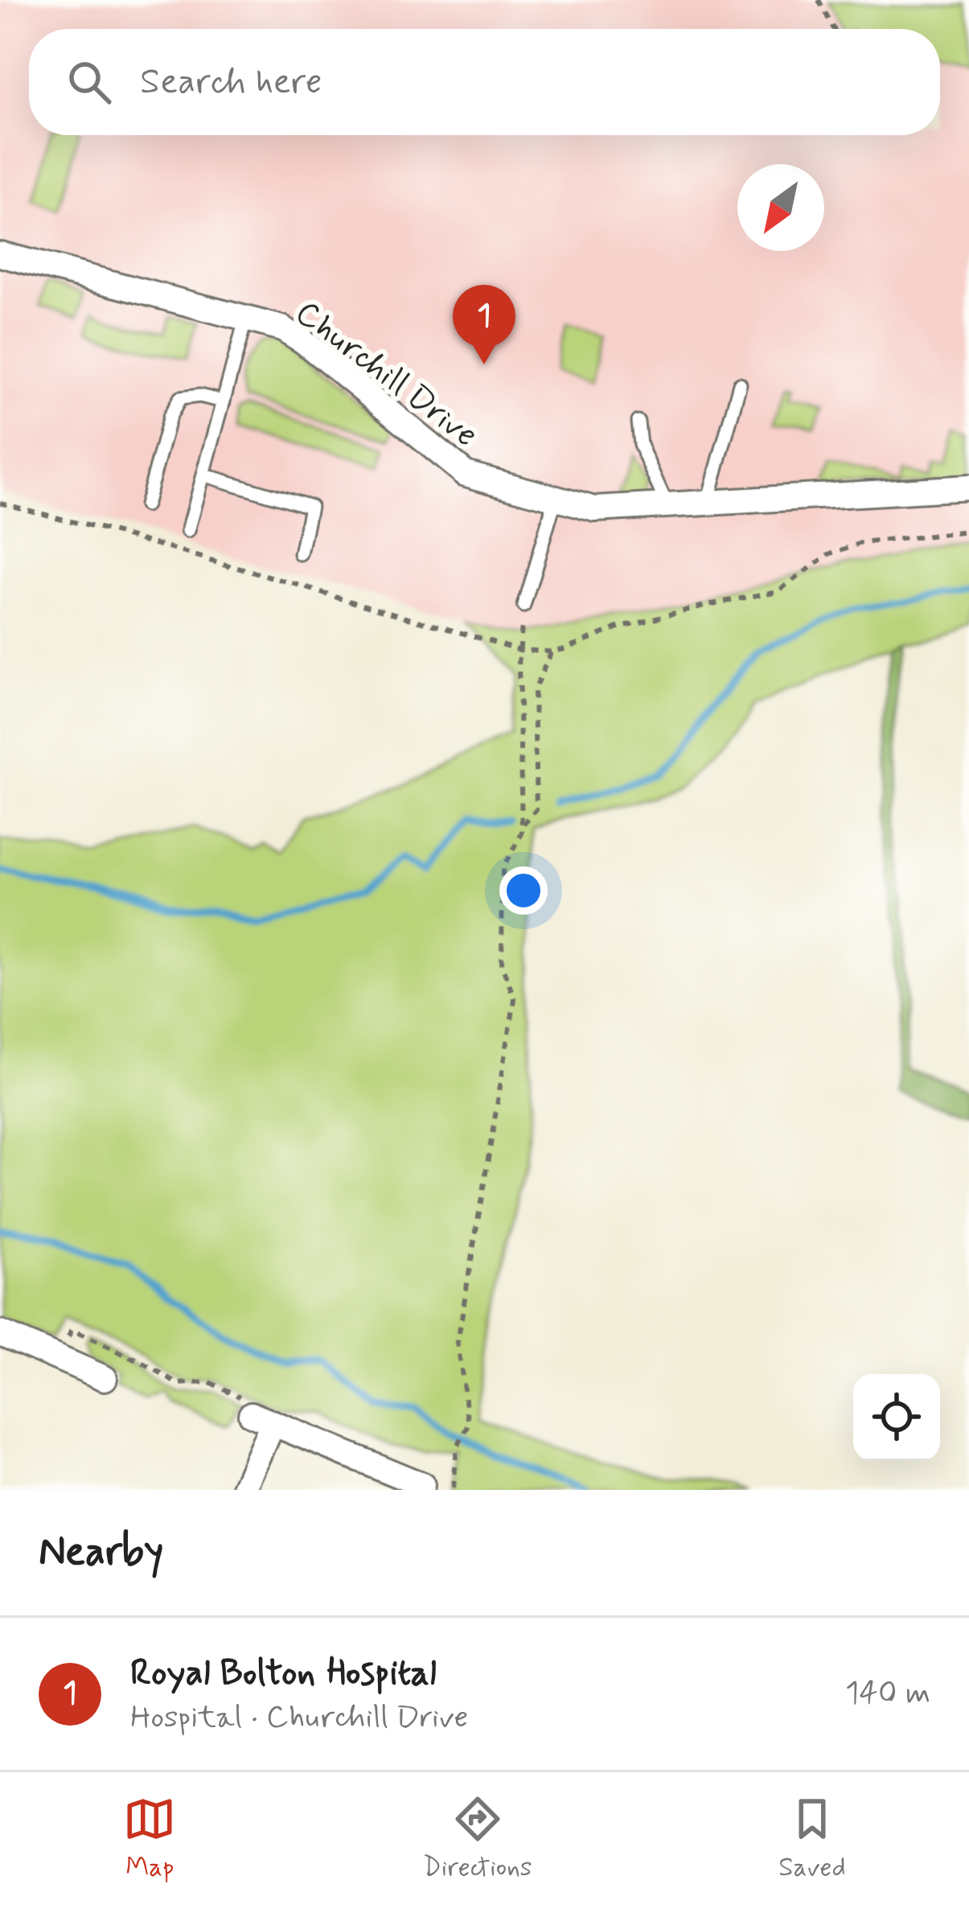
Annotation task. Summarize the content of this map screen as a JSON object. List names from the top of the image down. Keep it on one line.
{"streets":{"street":["Churchill Drive"]},"north":"bottom left","page":{"search":"Search here","pins":"1","heading":"Nearby","list":[{"mark":"1","name":"Royal Bolton Hospital","note":"Hospital · Churchill Drive","value":"140 m"}],"nav":["Map","Directions","Saved"]}}
